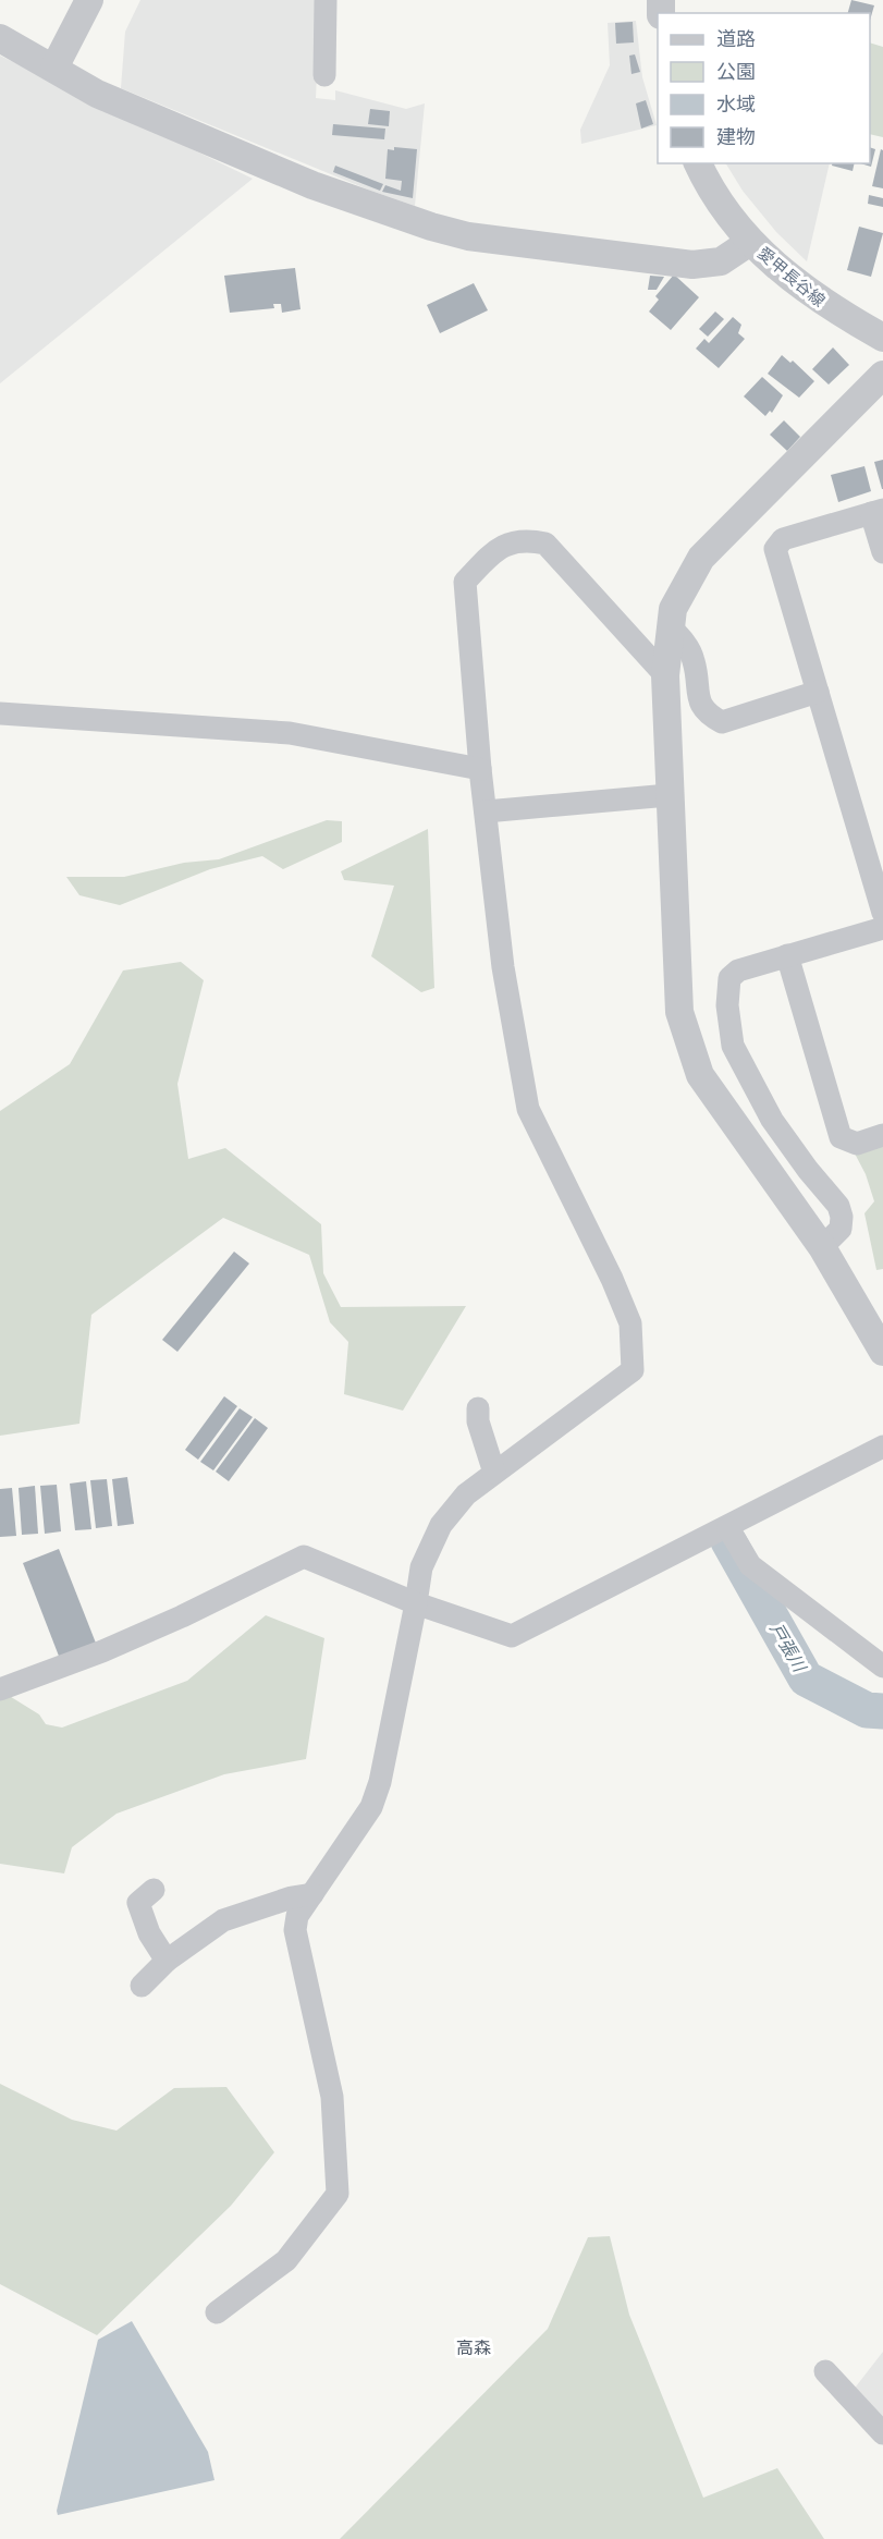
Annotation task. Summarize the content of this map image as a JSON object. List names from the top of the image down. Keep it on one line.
{"streets":{"street":["愛甲長谷線"]},"districts":["高森"],"water":["戸張川"],"legend":["道路","公園","水域","建物"]}
